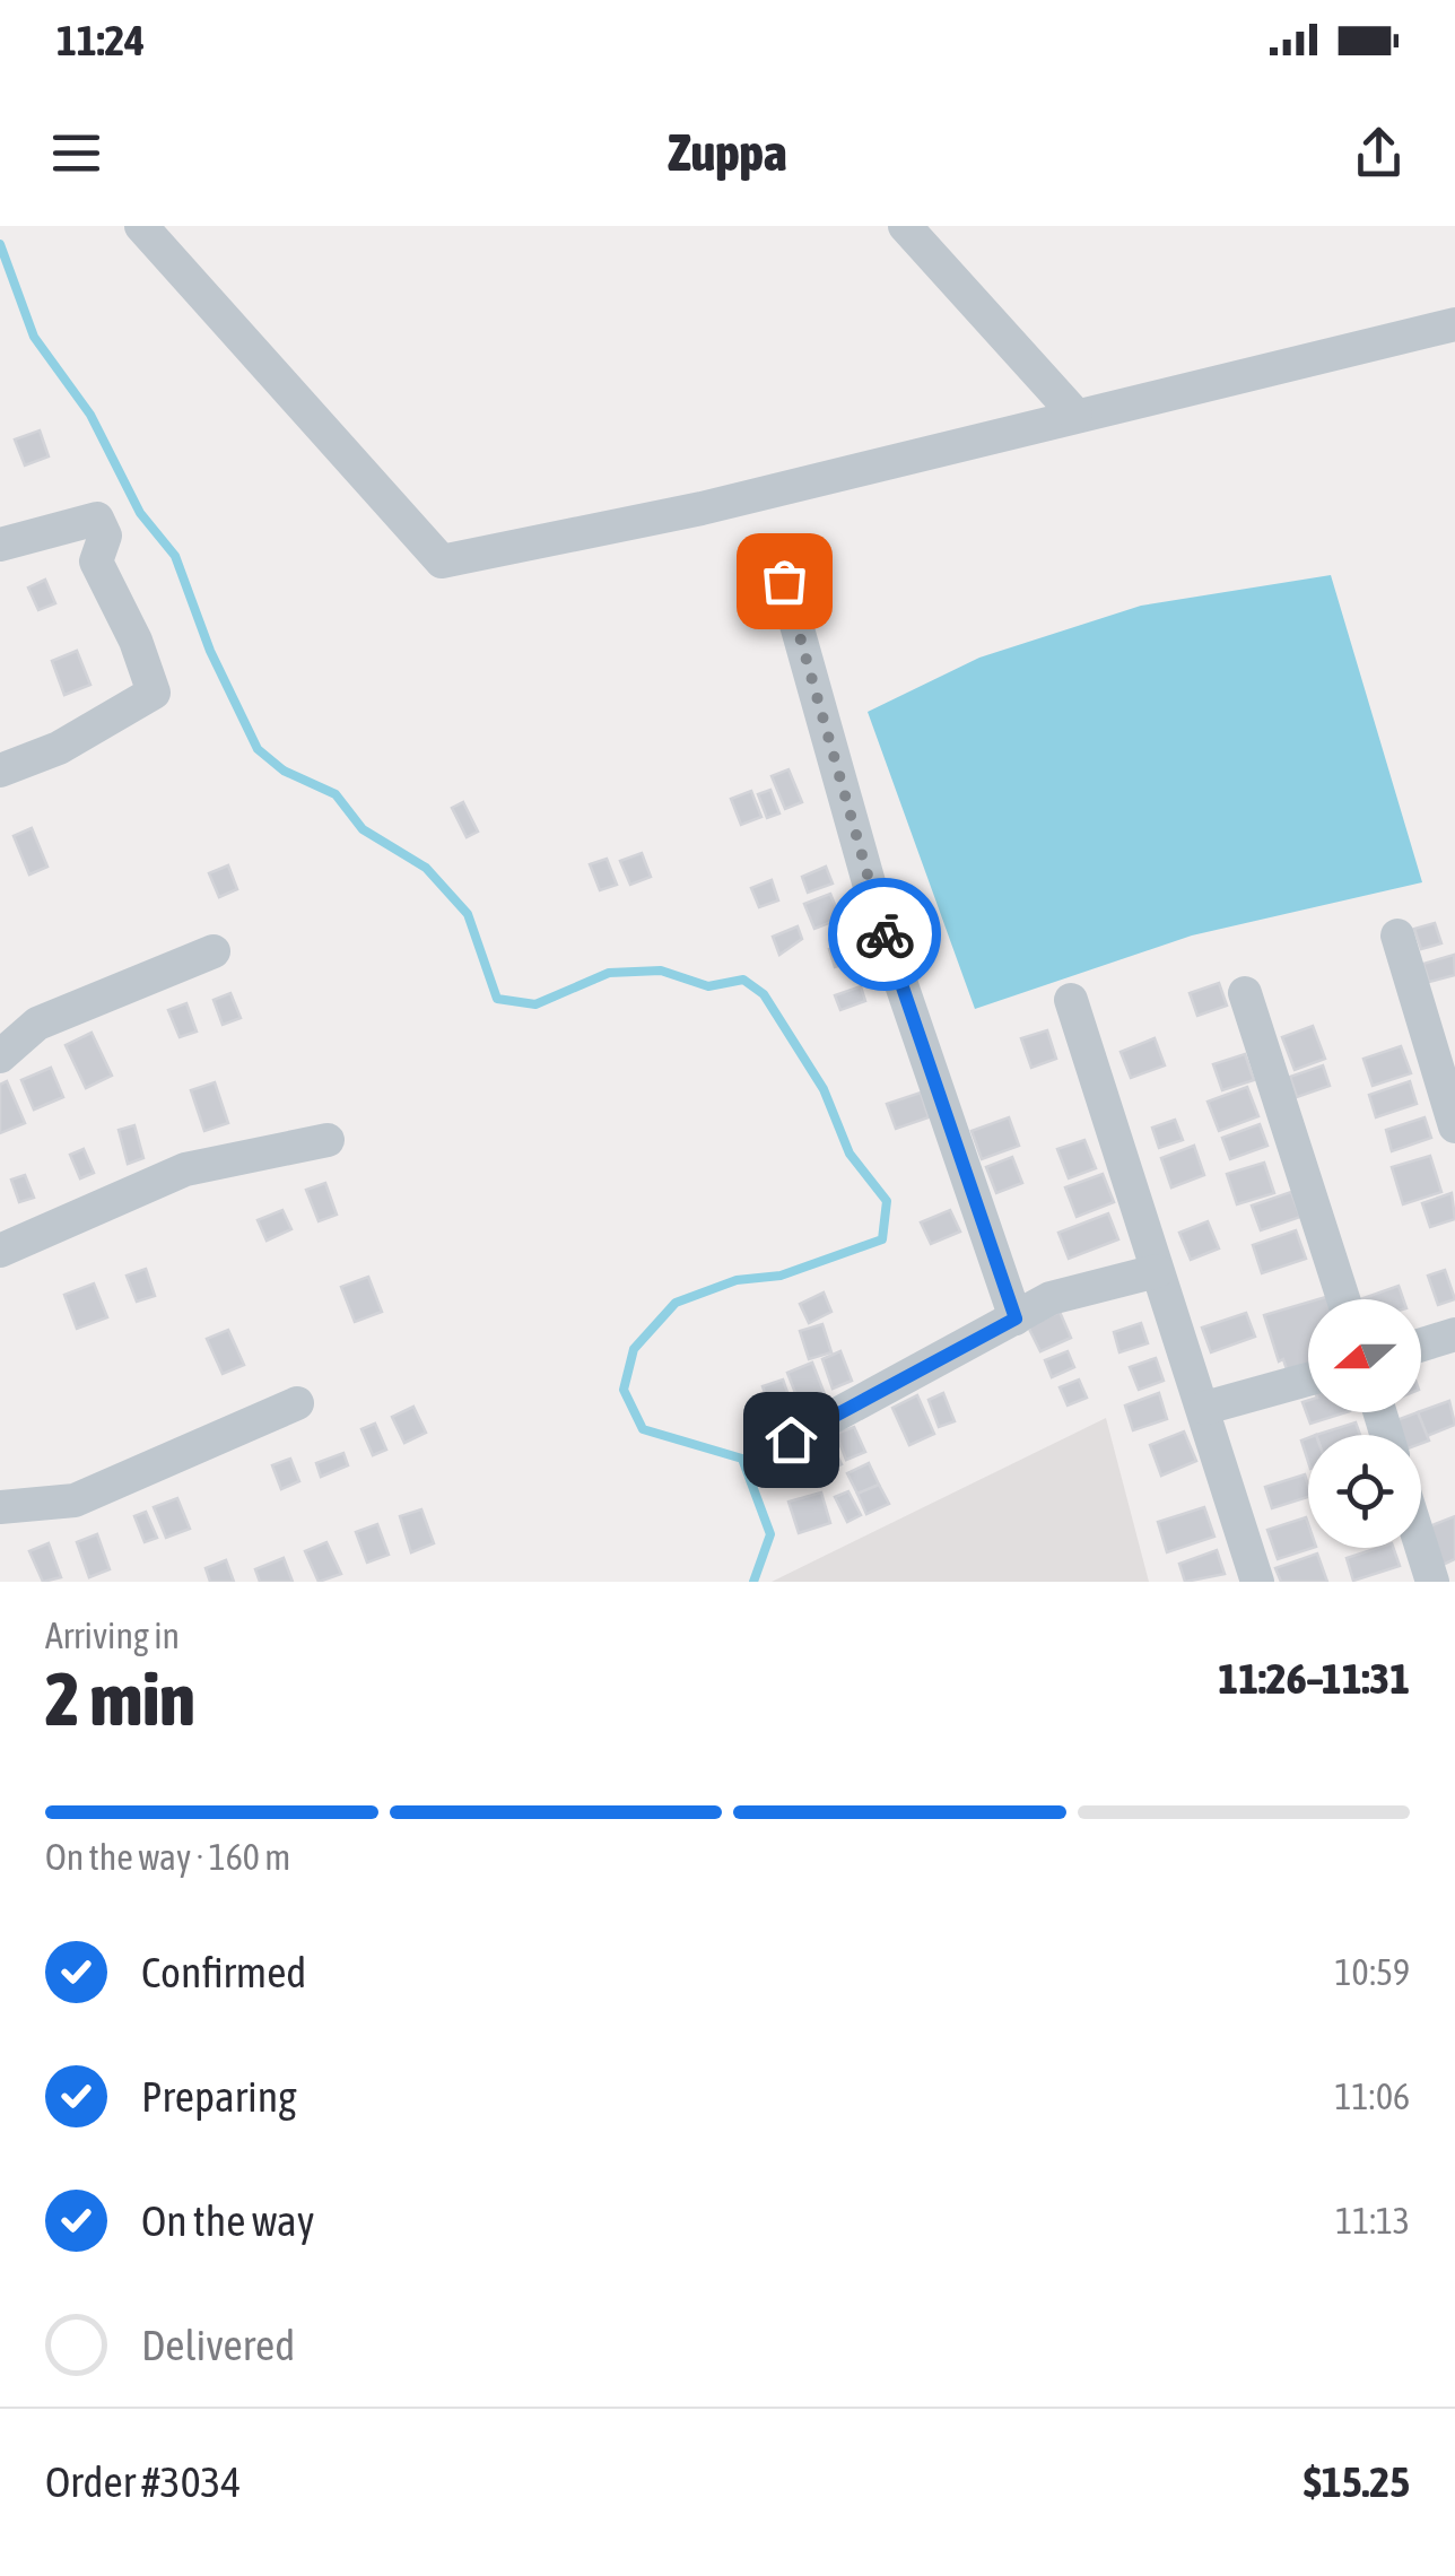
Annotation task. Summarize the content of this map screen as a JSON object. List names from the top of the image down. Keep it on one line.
{"north":"left","page":{"status":"11:24","header":"Zuppa","heading":["2 min","Arriving in","11:26–11:31"],"panel":["Order #3034","$15.25"],"bar":"On the way · 160 m","list":[["Confirmed","10:59"],["Preparing","11:06"],["On the way","11:13"],"Delivered"]}}
